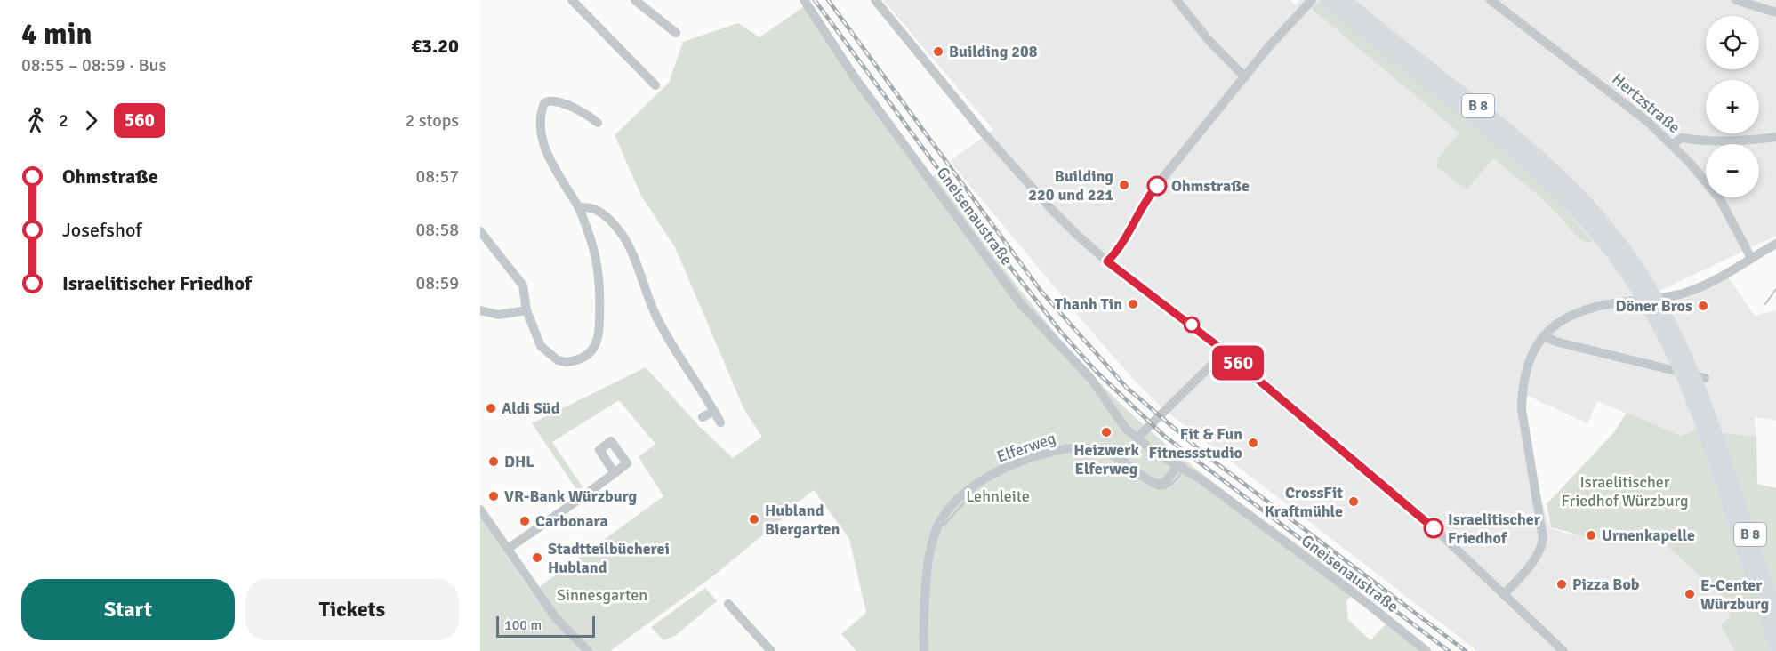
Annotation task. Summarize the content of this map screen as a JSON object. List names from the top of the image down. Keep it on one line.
{"streets":{"highway":["B 8"],"street":["Hertzstraße","Gneisenaustraße","Elferweg"]},"crossings":[["Gneisenaustraße","Elferweg"]],"parks":["Israelitischer Friedhof Würzburg","Lehnleite","Sinnesgarten"],"places":["Building 208","Building 220 und 221","Ohmstraße","Thanh Tin","Döner Bros","Aldi Süd","Heizwerk Elferweg","Fit & Fun Fitnessstudio","DHL","VR-Bank Würzburg","CrossFit Kraftmühle","Hubland Biergarten","Carbonara","Israelitischer Friedhof","Urnenkapelle","Stadtteilbücherei Hubland","Pizza Bob","E-Center Würzburg"],"lines":["bus line 560"],"scale_bar":"100 m","page":{"heading":["4 min","08:55 – 08:59 · Bus","€3.20"],"on_map":"560","map_buttons":["+","−"],"legs":["2","560","2 stops"],"list":[{"name":"Ohmstraße","value":"08:57"},{"name":"Josefshof","value":"08:58"},{"name":"Israelitischer Friedhof","value":"08:59"}],"buttons":["Start","Tickets"],"scale":"100 m"}}
